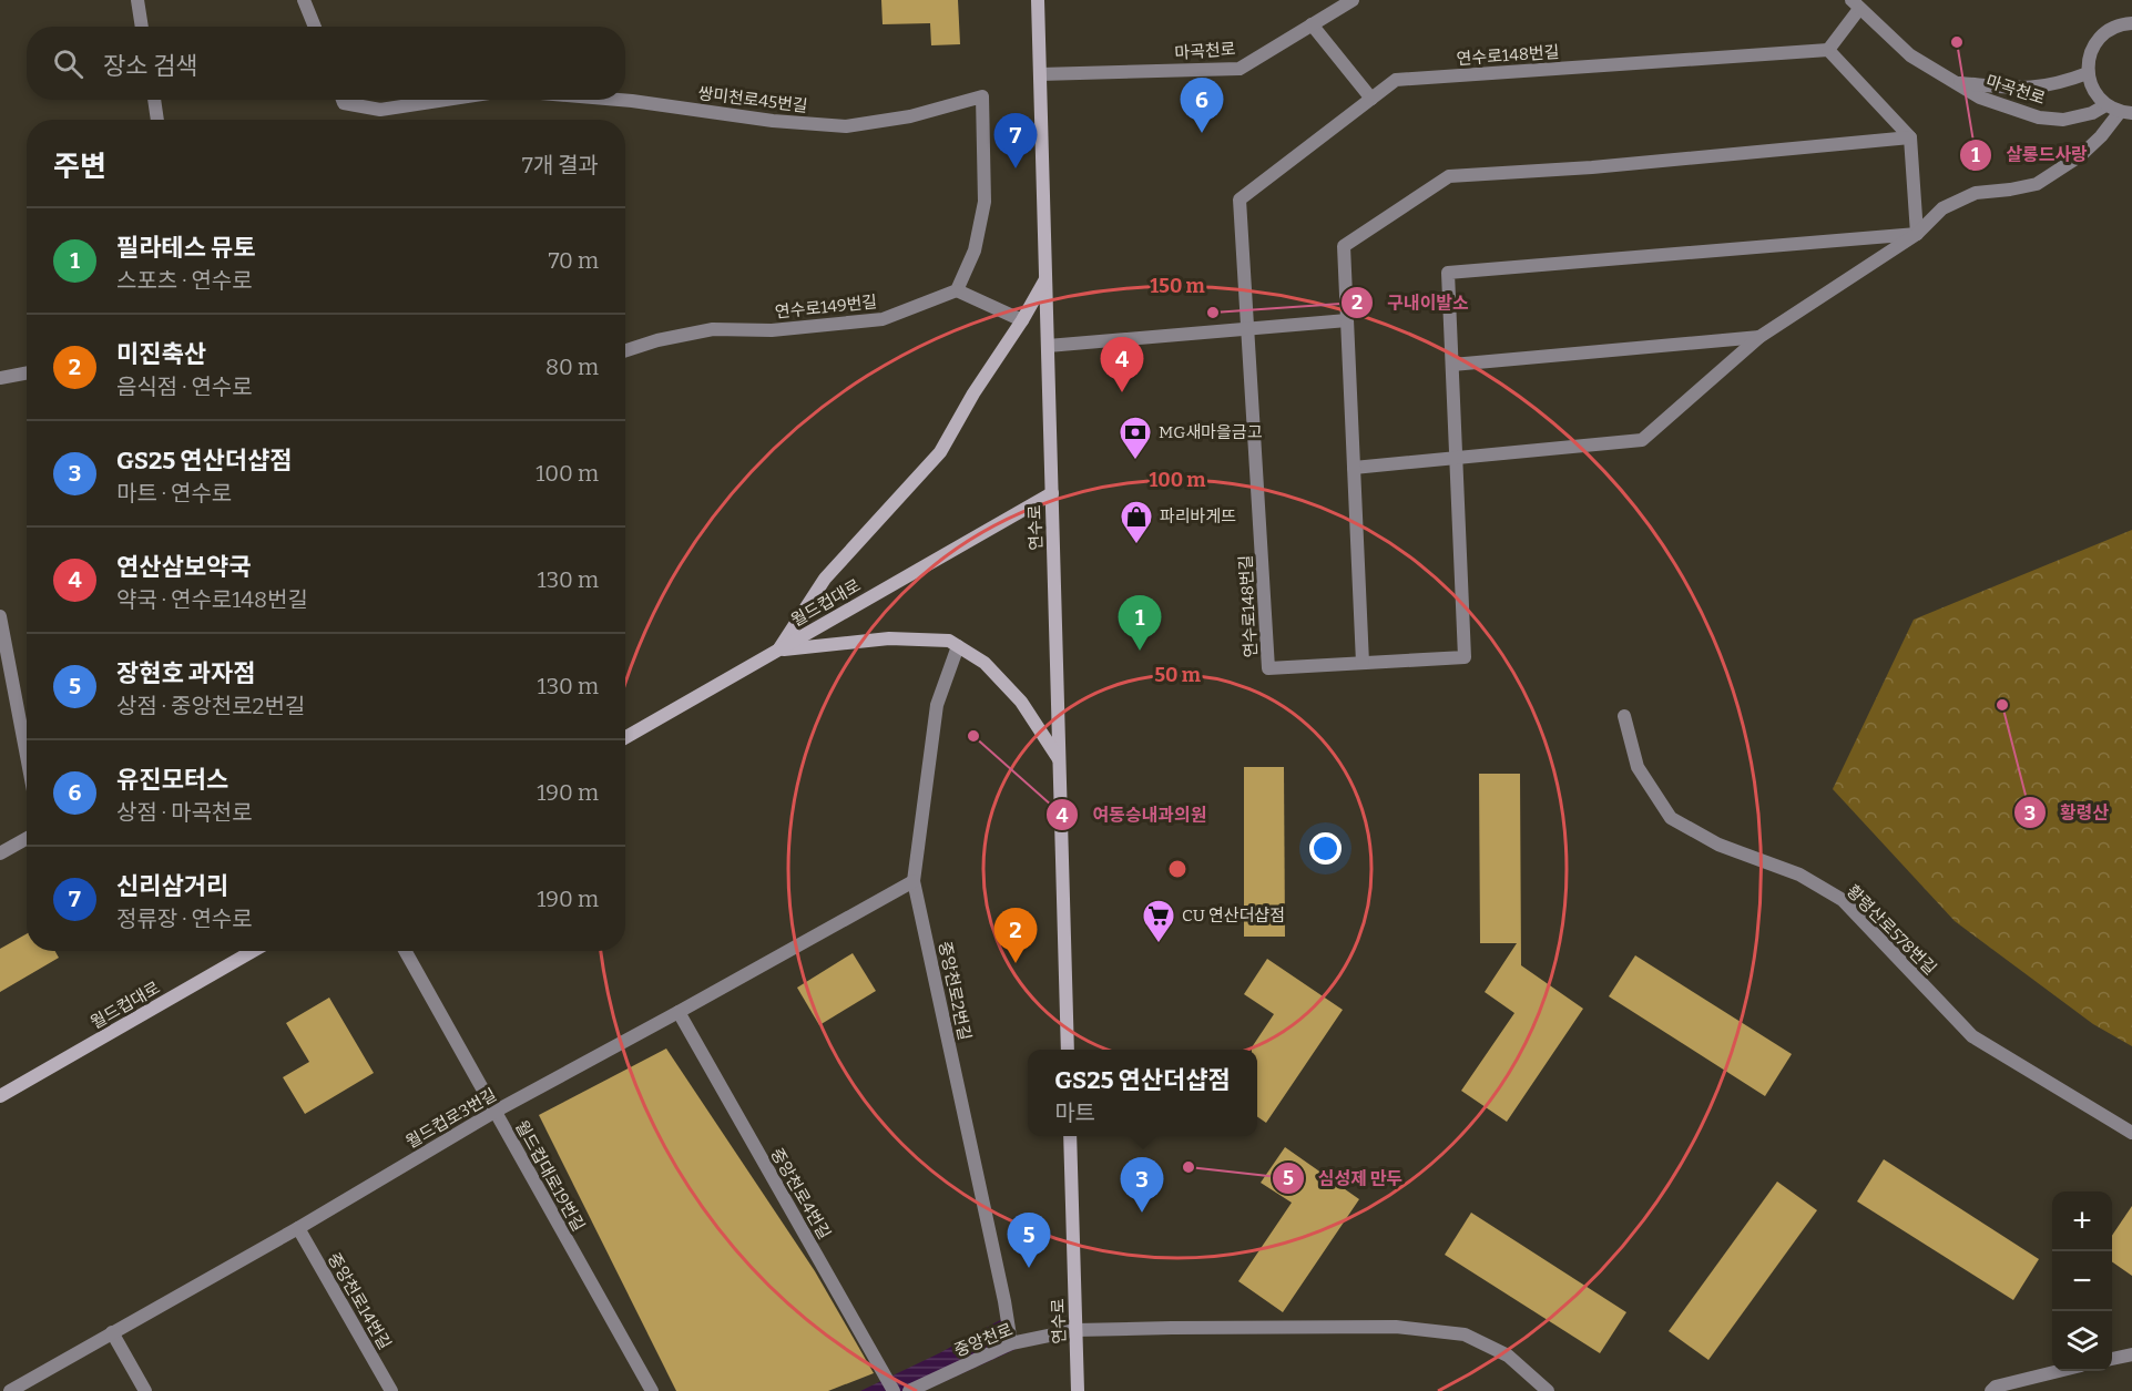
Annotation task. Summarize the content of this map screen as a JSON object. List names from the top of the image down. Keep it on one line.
{"streets":{"main road":["연수로","월드컵대로"],"street":["마곡천로","연수로148번길","쌍미천로45번길","연수로149번길","황령산로578번길","중앙천로2번길","월드컵로3번길","월드컵대로19번길","중앙천로4번길","중앙천로14번길","중앙천로"]},"crossings":[["마곡천로","연수로"],["쌍미천로45번길","연수로149번길"],["연수로","월드컵대로"],["연수로","중앙천로"],["중앙천로2번길","월드컵로3번길"],["중앙천로2번길","중앙천로"],["월드컵로3번길","월드컵대로19번길"],["월드컵로3번길","중앙천로4번길"],["월드컵로3번길","중앙천로14번길"]],"places":{"other":["살롱드사랑","구내이발소","황령산","여동승내과의원","심성제 만두"],"bank":["MG새마을금고"],"shop":["파리바게뜨"],"supermarket":["CU 연산더샵점"]},"page":{"search":"장소 검색","pins":["6","7","4","1","2","3","5"],"heading":["주변","7개 결과"],"list":[{"mark":"1","name":"필라테스 뮤토","note":"스포츠 · 연수로","value":"70 m"},{"mark":"2","name":"미진축산","note":"음식점 · 연수로","value":"80 m"},{"mark":"3","name":"GS25 연산더샵점","note":"마트 · 연수로","value":"100 m"},{"mark":"4","name":"연산삼보약국","note":"약국 · 연수로148번길","value":"130 m"},{"mark":"5","name":"장현호 과자점","note":"상점 · 중앙천로2번길","value":"130 m"},{"mark":"6","name":"유진모터스","note":"상점 · 마곡천로","value":"190 m"},{"mark":"7","name":"신리삼거리","note":"정류장 · 연수로","value":"190 m"}],"popup":["GS25 연산더샵점","마트"],"map_buttons":["+","−"]},"rings":["150 m","100 m","50 m"]}
